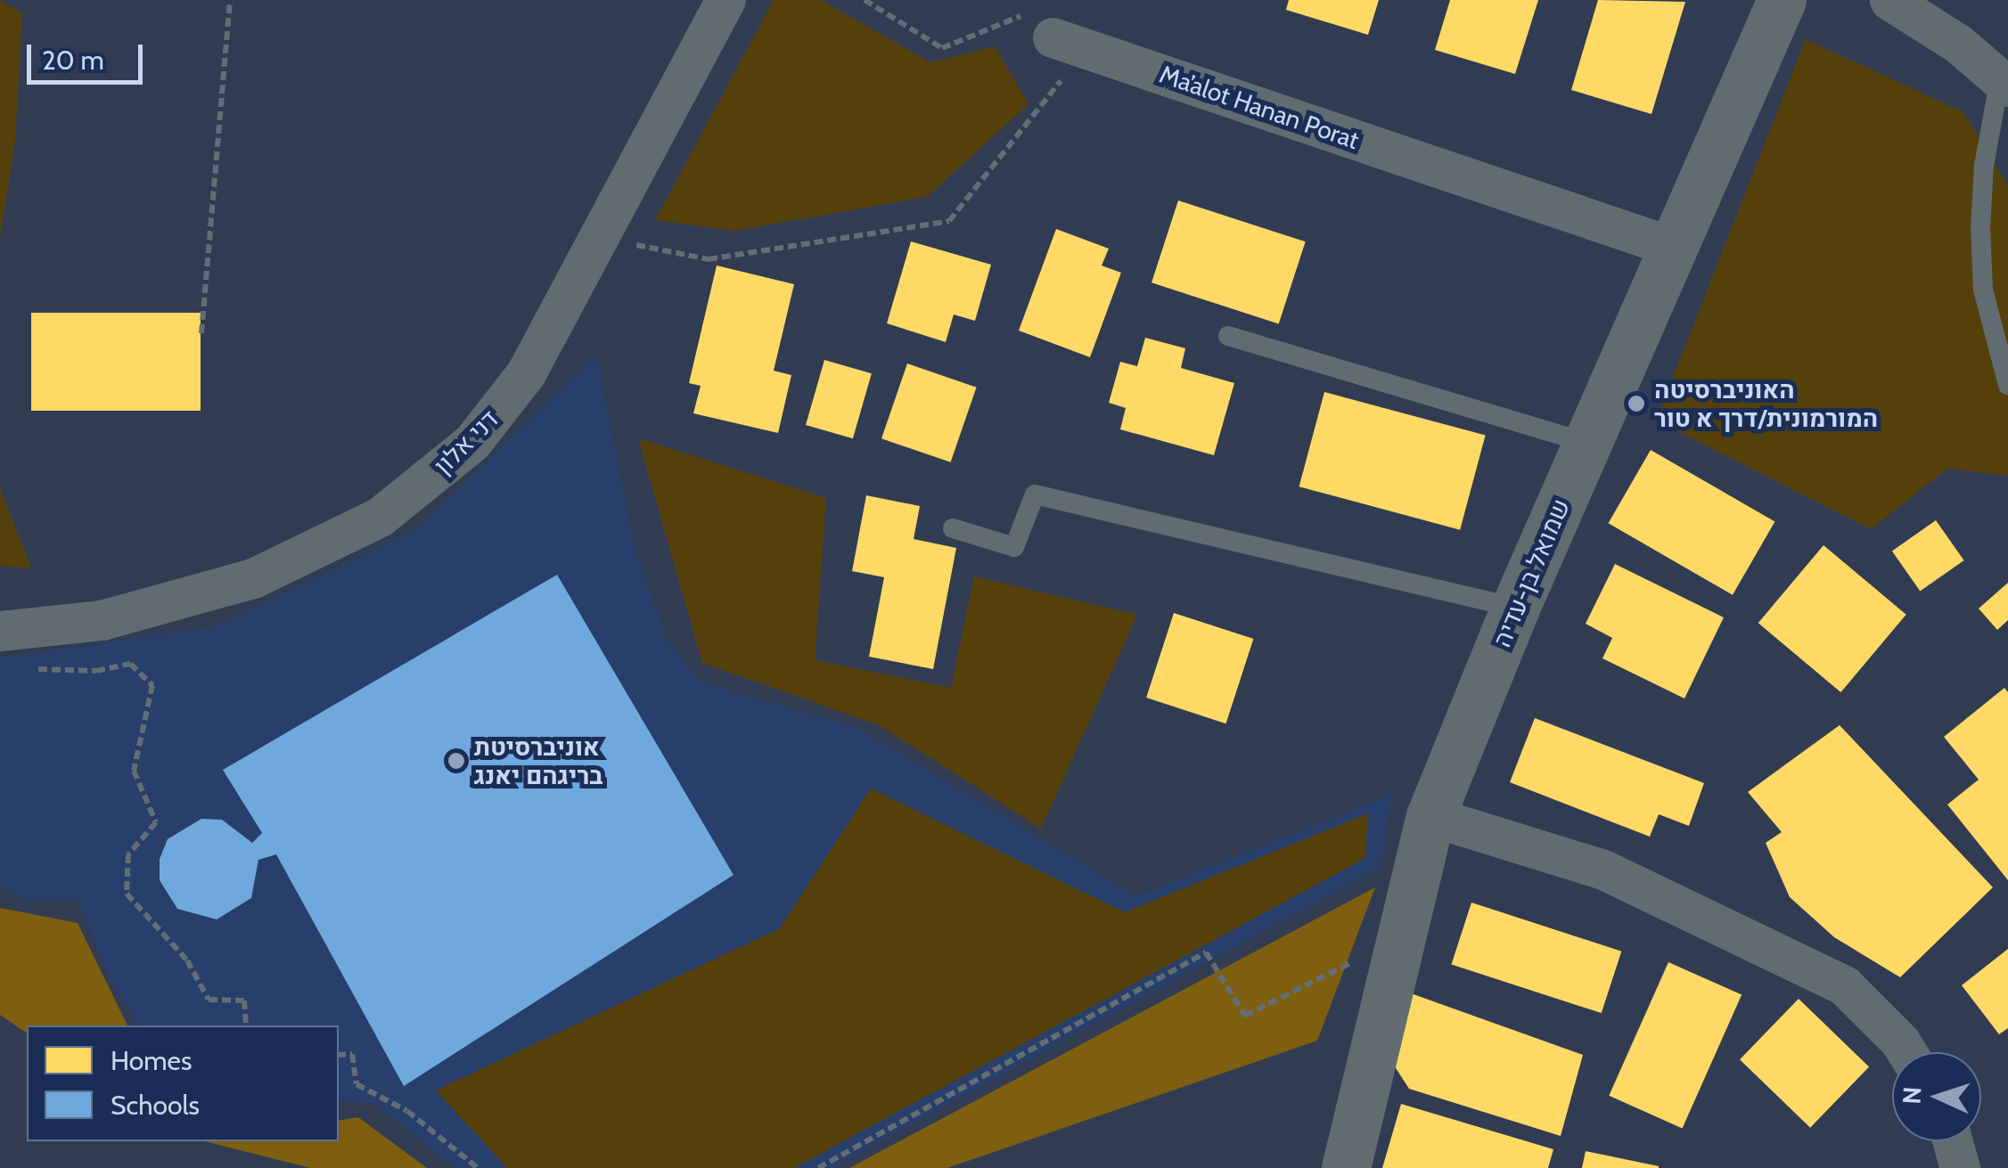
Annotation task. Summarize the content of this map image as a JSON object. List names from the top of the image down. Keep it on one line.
{"streets":{"street":["Ma’alot Hanan Porat","דני אלון","שמואל בן-עדיה"]},"crossings":[["Ma’alot Hanan Porat","שמואל בן-עדיה"]],"places":["האוניברסיטה המורמונית/דרך א טור","אוניברסיטת בריגהם יאנג"],"legend":["Homes","Schools"],"scale_bar":"20 m","north":"left"}
